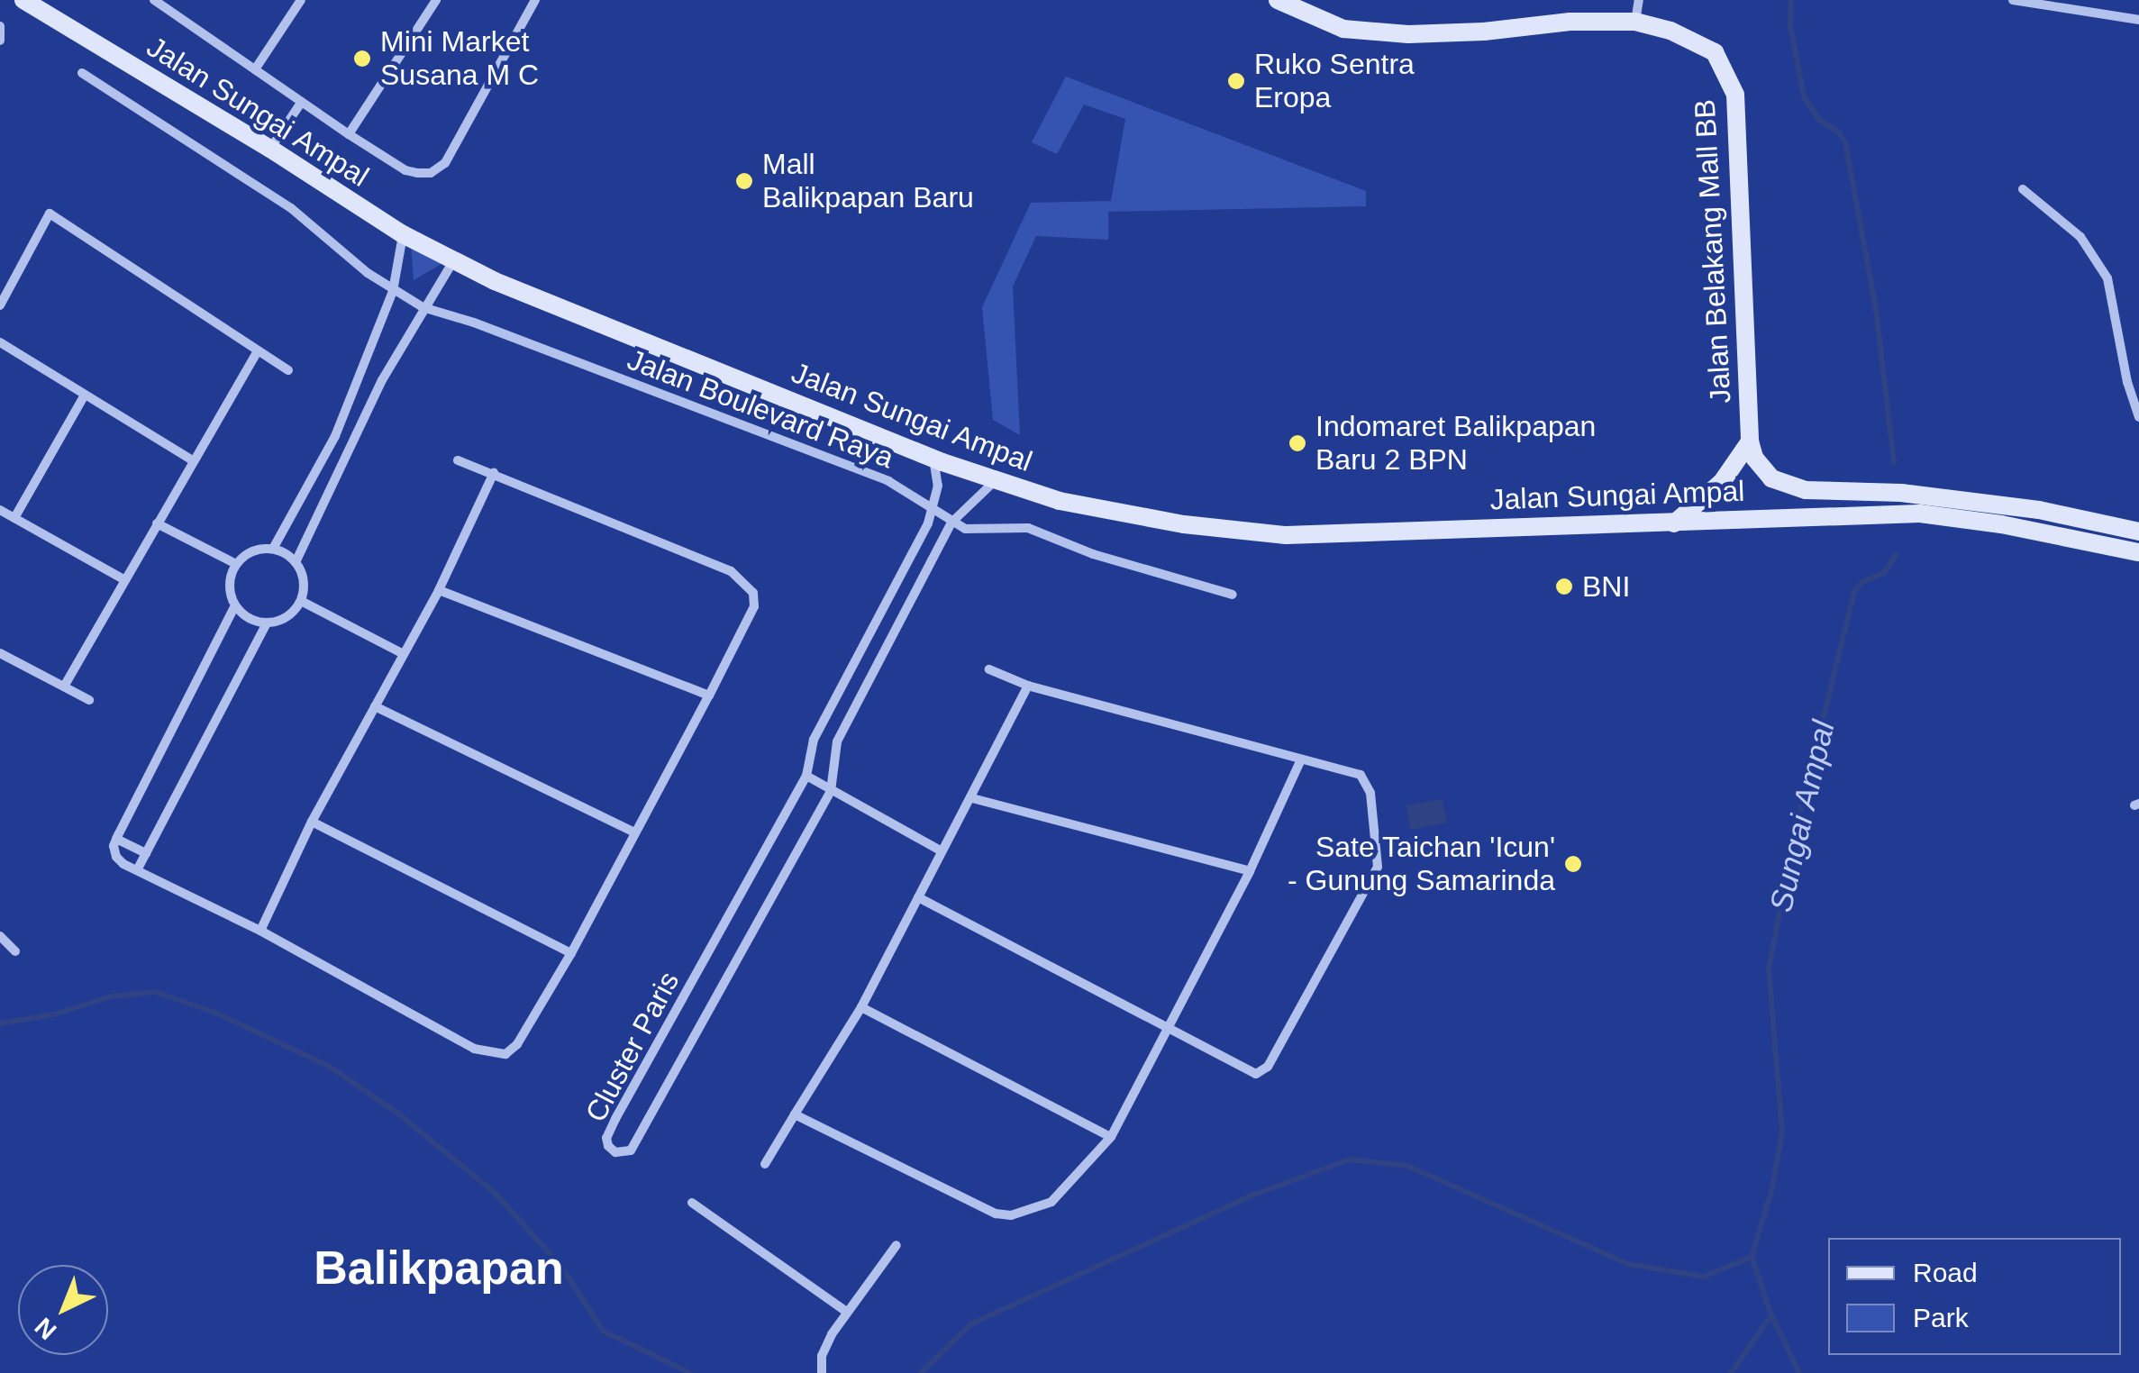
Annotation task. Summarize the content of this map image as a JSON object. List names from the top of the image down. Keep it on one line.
{"streets":{"main road":["Jalan Sungai Ampal","Jalan Belakang Mall BB"],"street":["Jalan Boulevard Raya","Cluster Paris"]},"crossings":[["Jalan Sungai Ampal","Jalan Belakang Mall BB"],["Jalan Sungai Ampal","Cluster Paris"],["Jalan Boulevard Raya","Cluster Paris"]],"districts":["Balikpapan"],"water":["Sungai Ampal"],"places":["Mini Market Susana M C","Ruko Sentra Eropa","Mall Balikpapan Baru","Indomaret Balikpapan Baru 2 BPN","BNI","Sate Taichan 'Icun' - Gunung Samarinda"],"legend":["Road","Park"],"north":"bottom left"}
